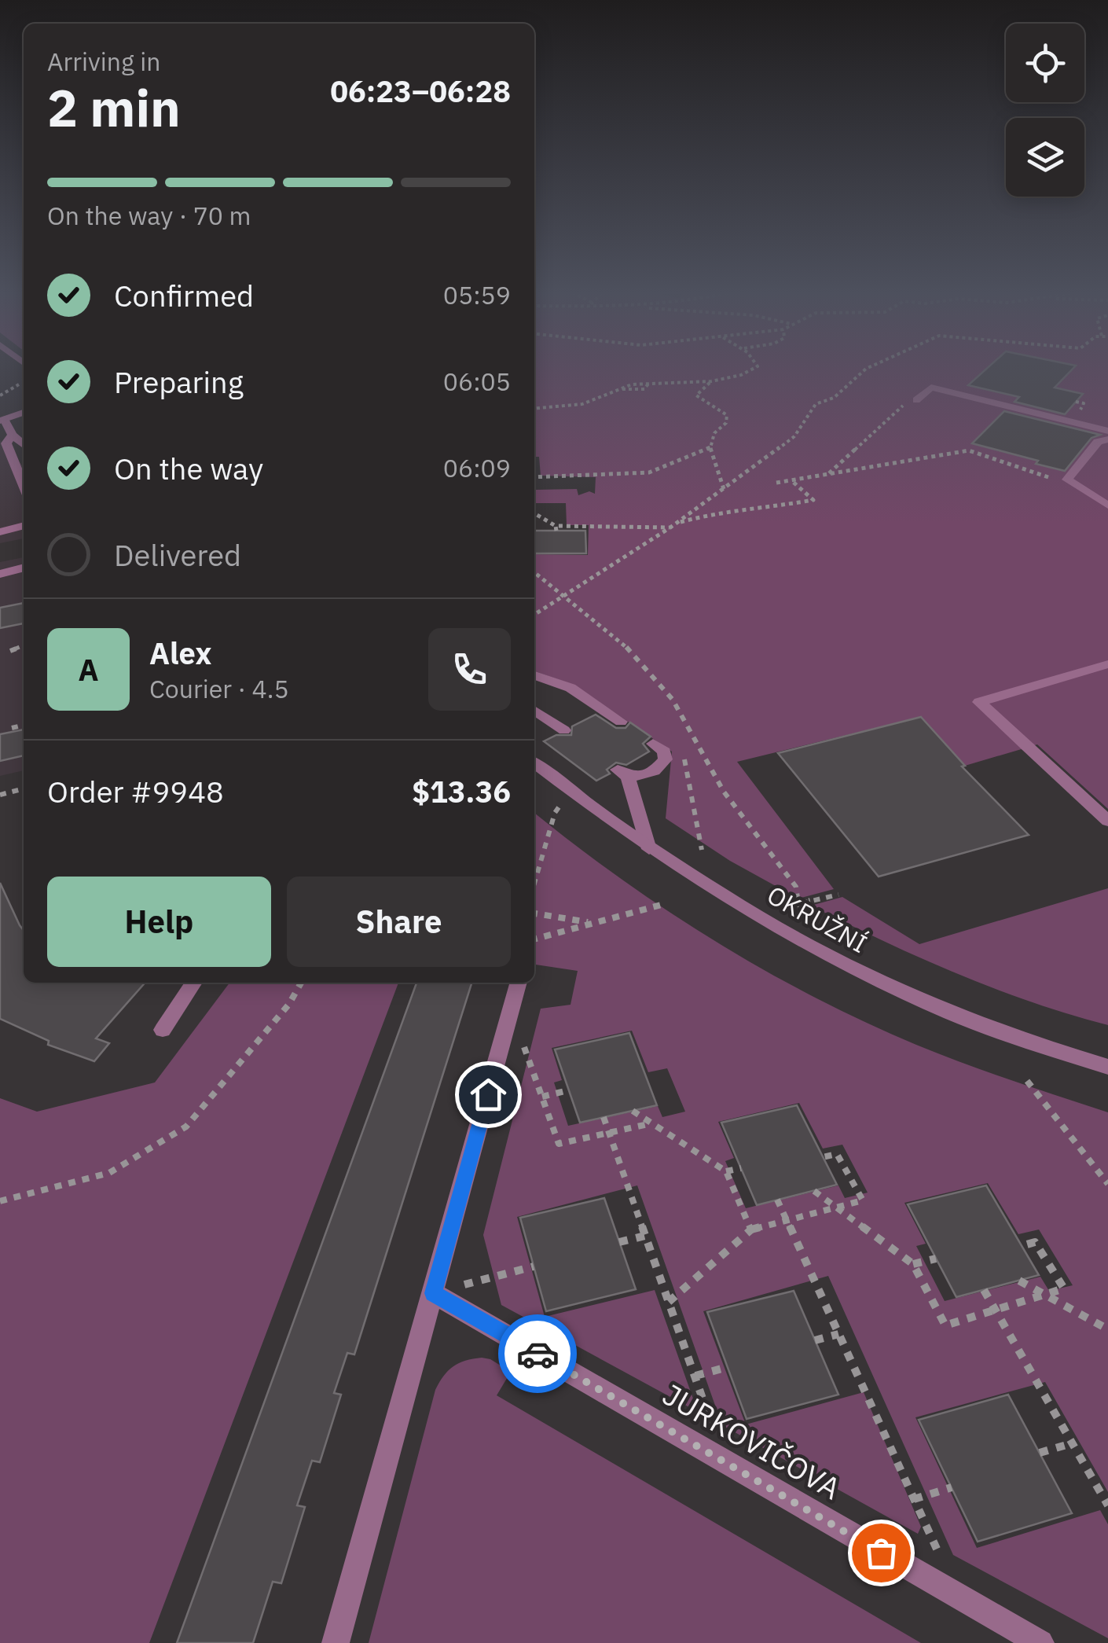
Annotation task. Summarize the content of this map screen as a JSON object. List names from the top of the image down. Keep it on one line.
{"streets":{"street":["OKRUŽNÍ","JURKOVIČOVA"]},"page":{"heading":["2 min","Arriving in","06:23–06:28"],"panel":["Alex","Courier · 4.5","Order #9948","$13.36"],"bar":"On the way · 70 m","list":[["Confirmed","05:59"],["Preparing","06:05"],["On the way","06:09"],"Delivered"],"round":"A","buttons":["Help","Share"]}}
